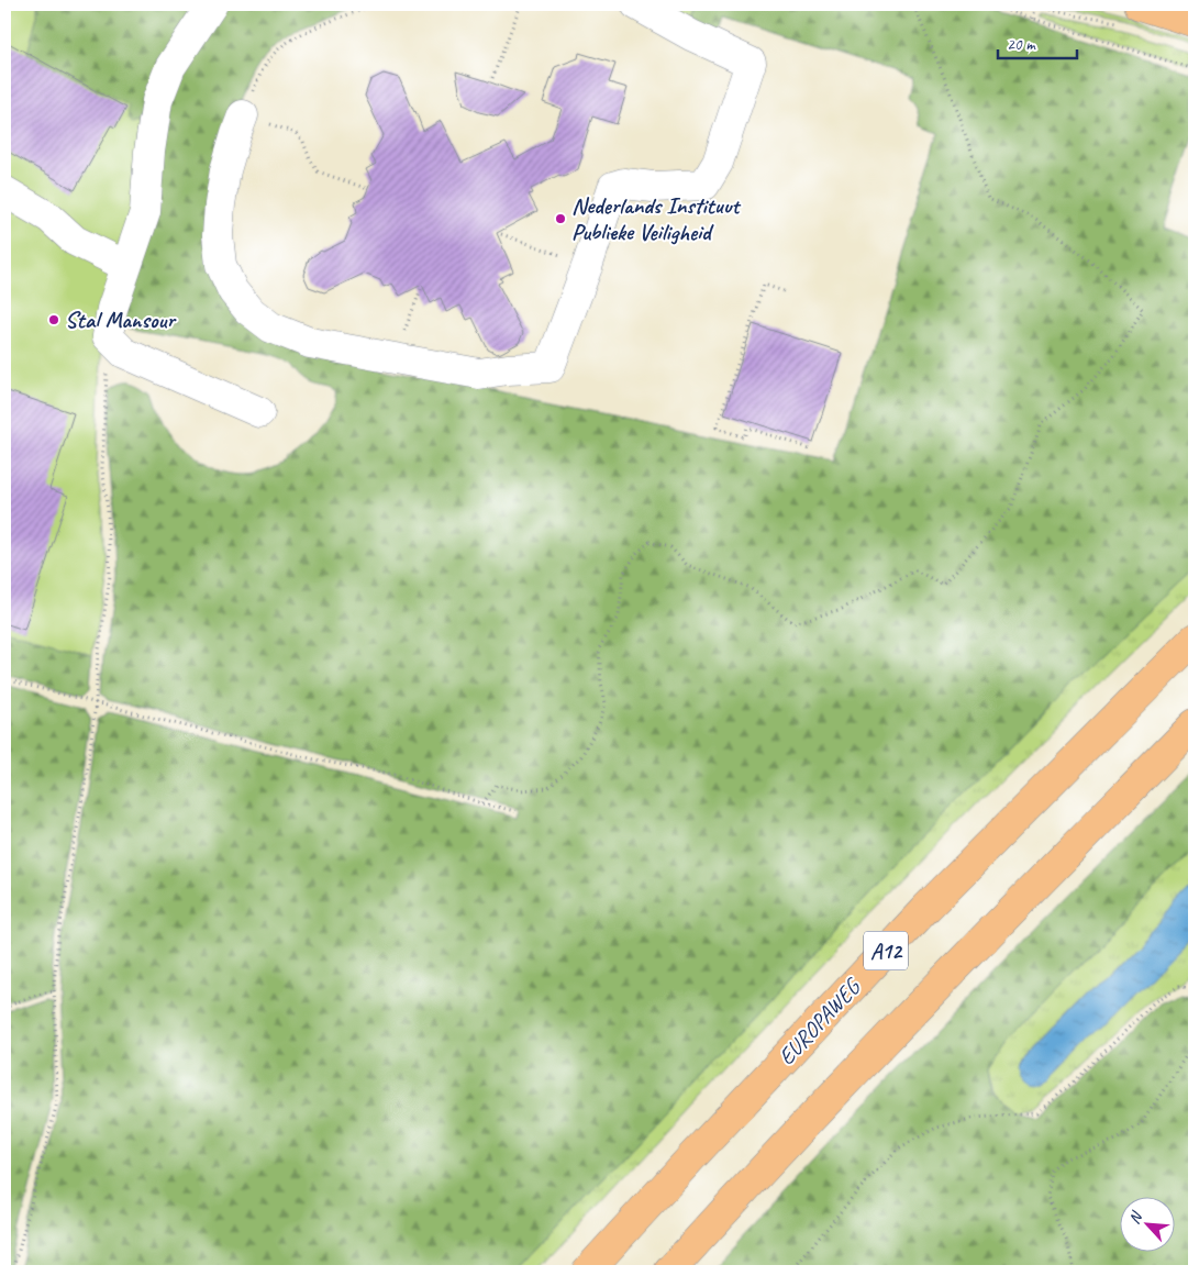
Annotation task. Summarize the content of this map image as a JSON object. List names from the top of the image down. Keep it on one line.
{"streets":{"main road":["A12","EUROPAWEG"]},"places":["Nederlands Instituut Publieke Veiligheid","Stal Mansour"],"scale_bar":"20 m","north":"top left"}
